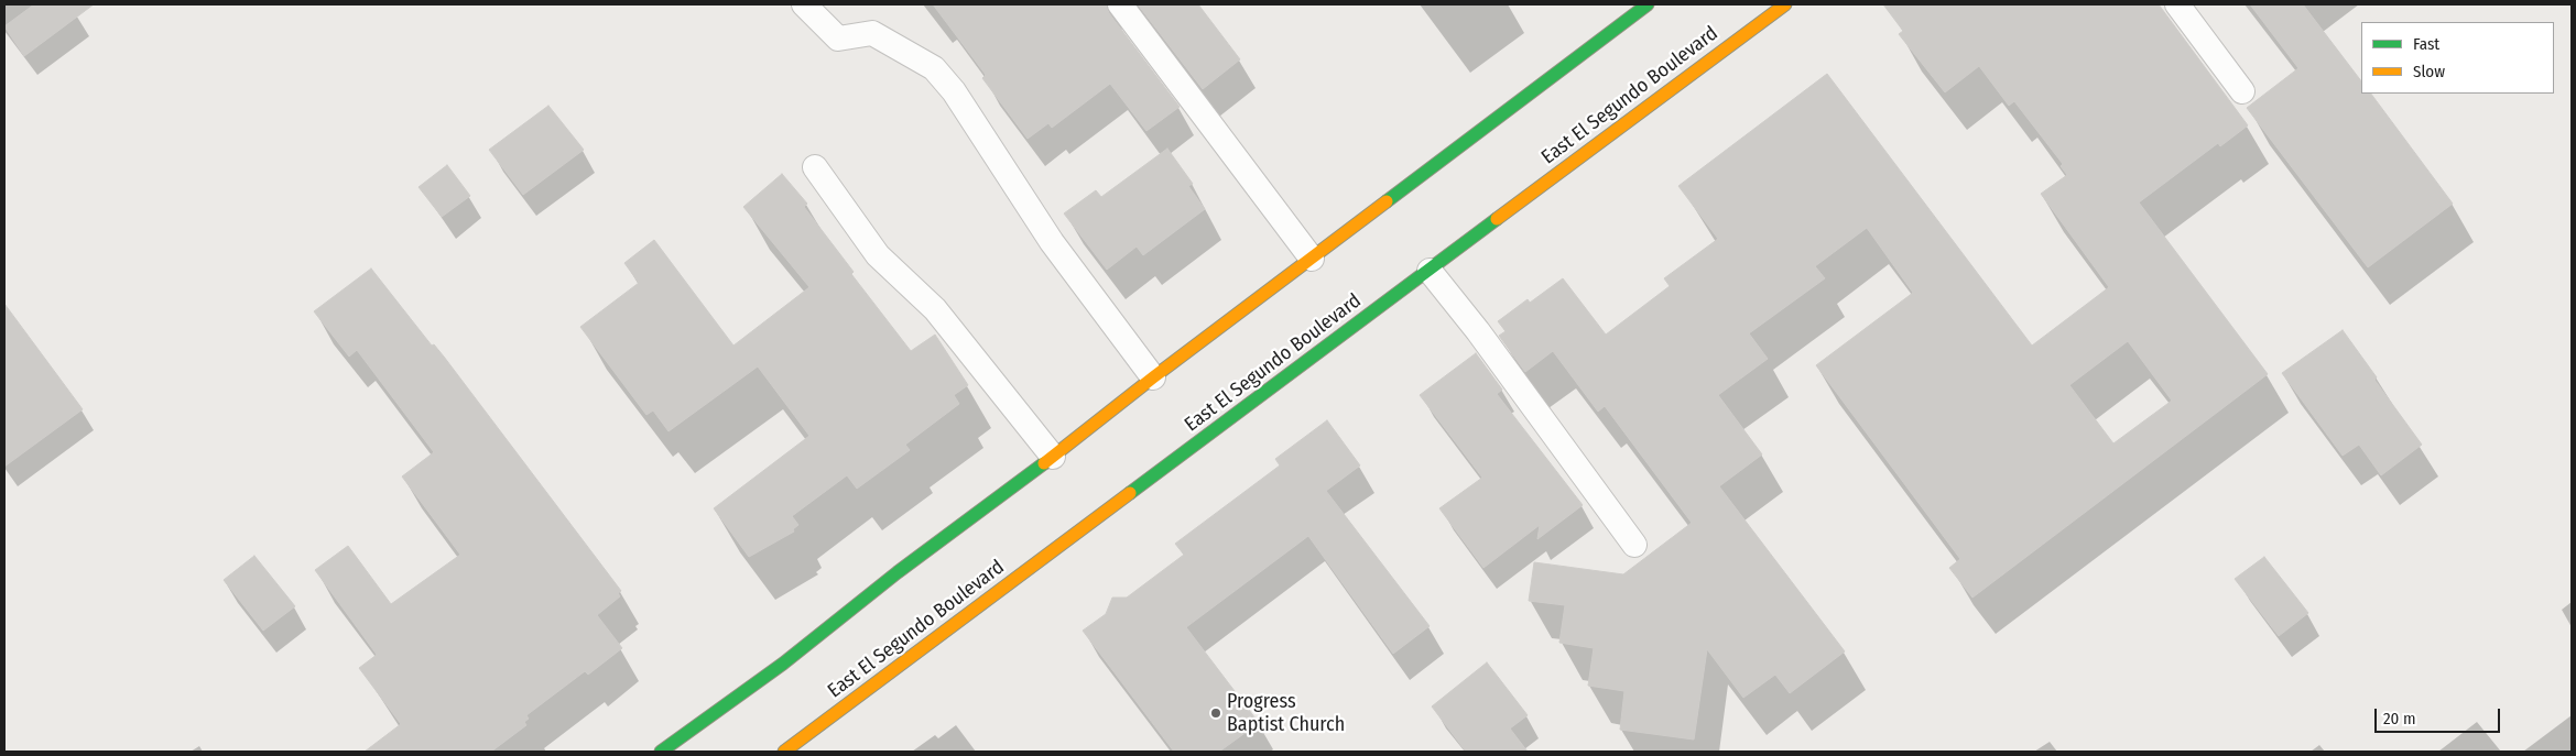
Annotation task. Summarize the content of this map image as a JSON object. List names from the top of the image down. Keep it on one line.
{"streets":{"main road":["East El Segundo Boulevard"]},"places":["Progress Baptist Church"],"legend":["Fast","Slow"],"scale_bar":"20 m"}
